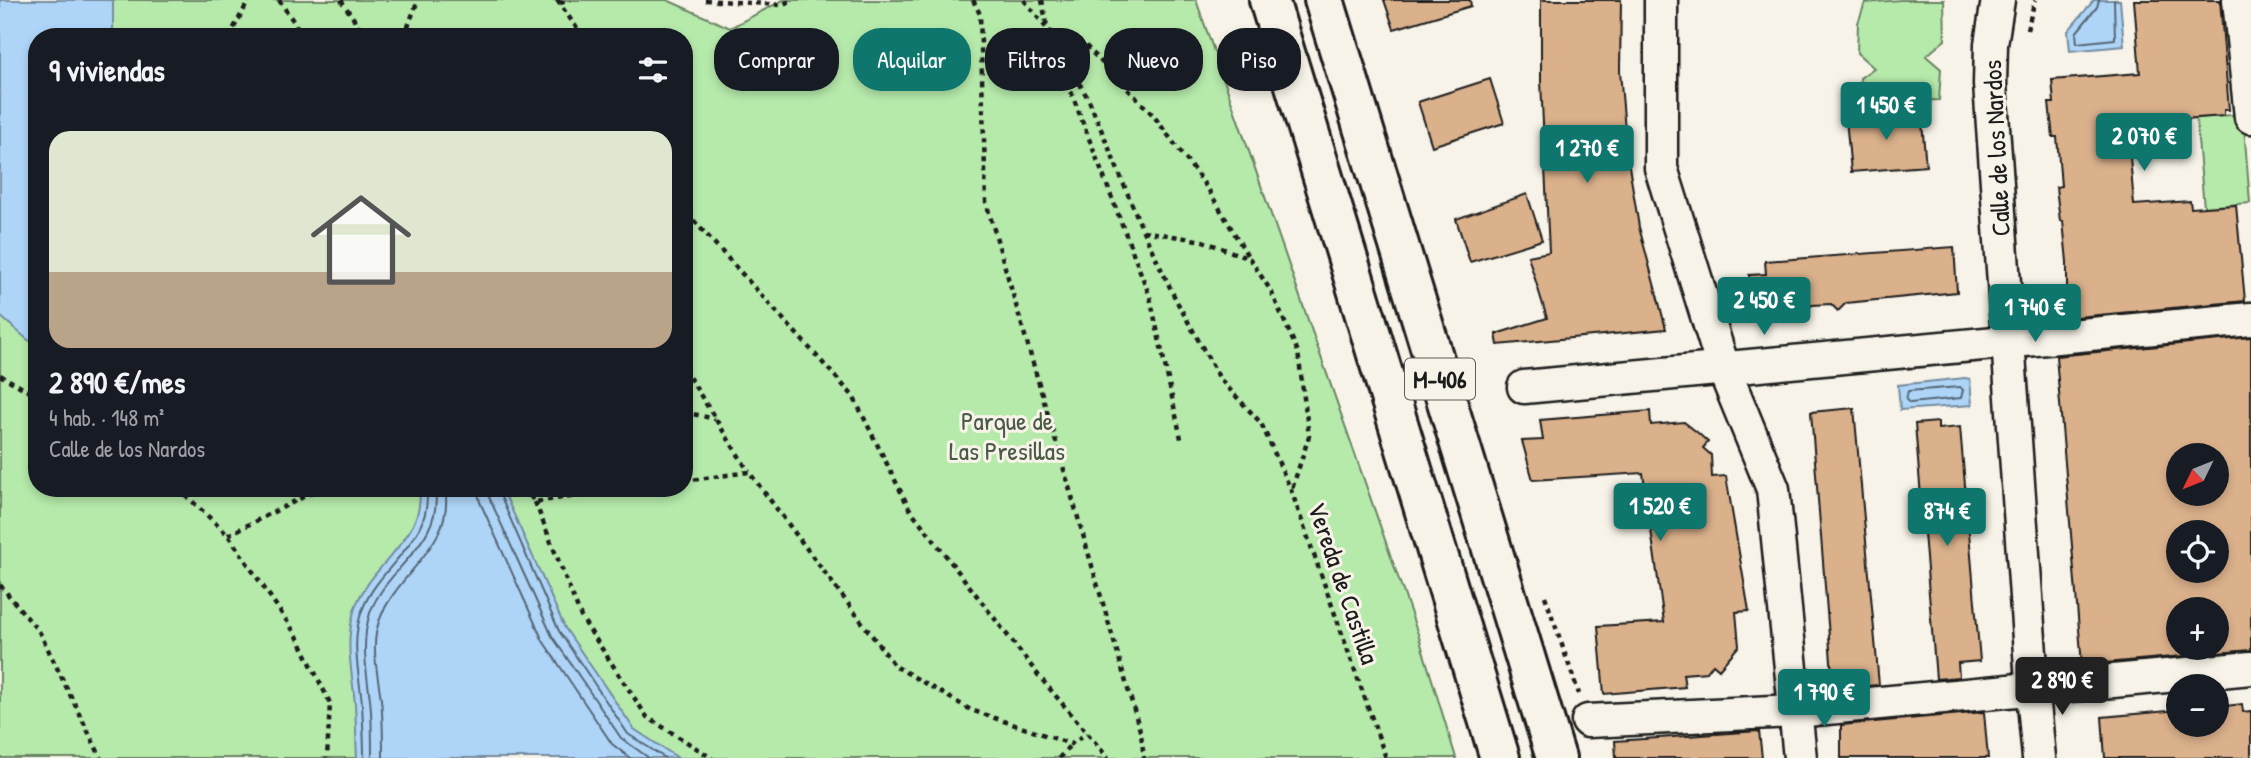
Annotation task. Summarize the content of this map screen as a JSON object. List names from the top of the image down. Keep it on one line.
{"streets":{"highway":["M-406"],"street":["Calle de los Nardos"],"path":["Vereda de Castilla"]},"parks":["Parque de Las Presillas"],"north":"bottom left","page":{"chip":["Comprar","Alquilar","Filtros","Nuevo","Piso"],"heading":"9 viviendas","price":["1 450 €","2 070 €","1 270 €","2 450 €","1 740 €","1 520 €","874 €","2 890 €","1 790 €"],"list":[{"name":"2 890 €/mes","note":"4 hab. · 148 m² · Calle de los Nardos"}],"map_buttons":["+","−"]}}
